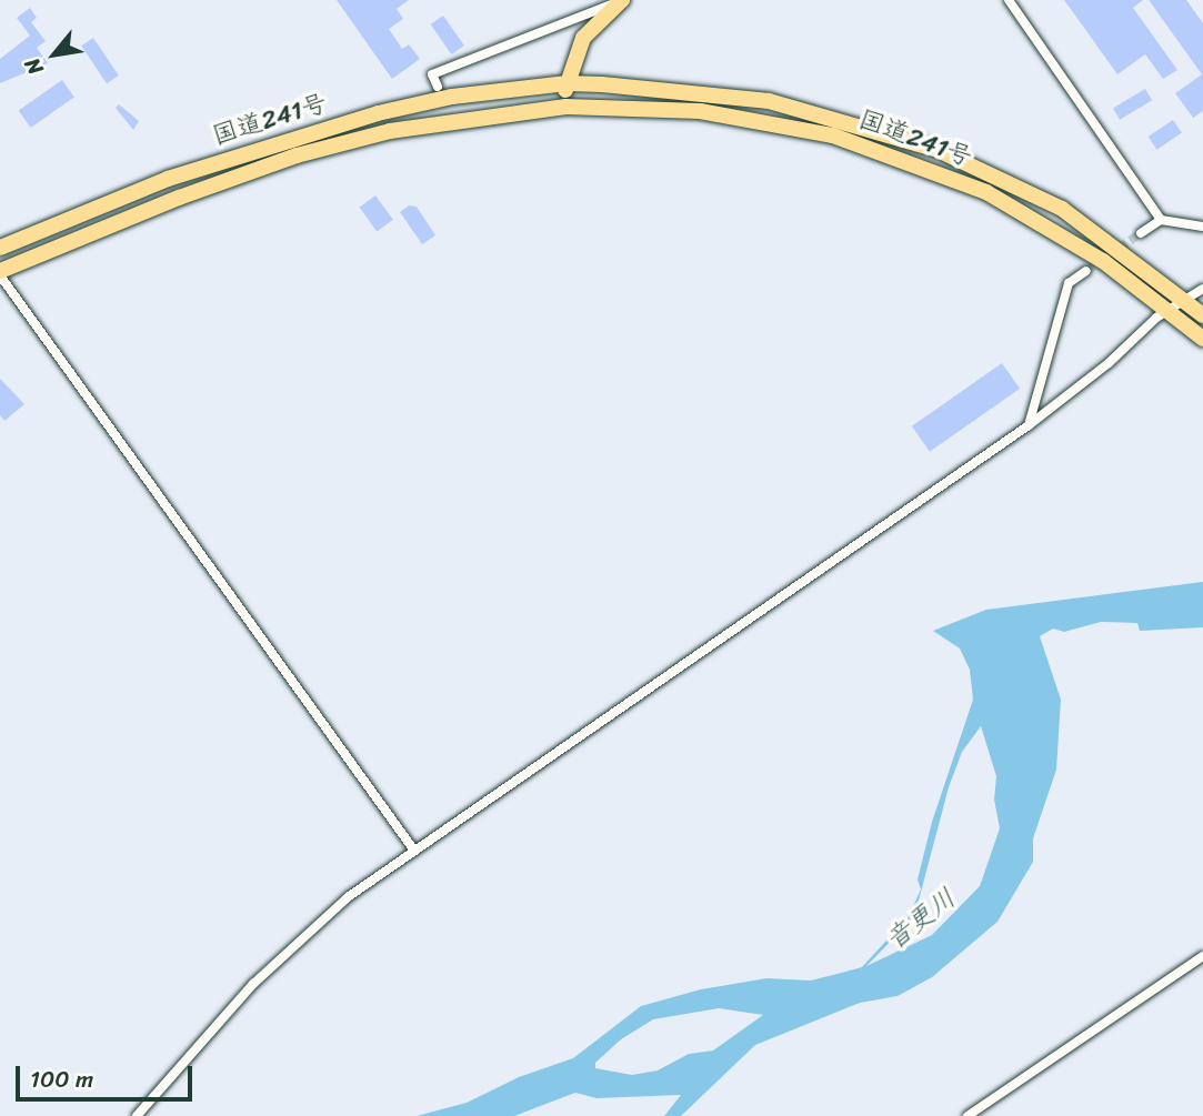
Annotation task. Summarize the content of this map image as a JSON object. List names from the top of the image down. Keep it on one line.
{"streets":{"highway":["国道241号"]},"water":["音更川"],"scale_bar":"100 m","north":"bottom left"}
